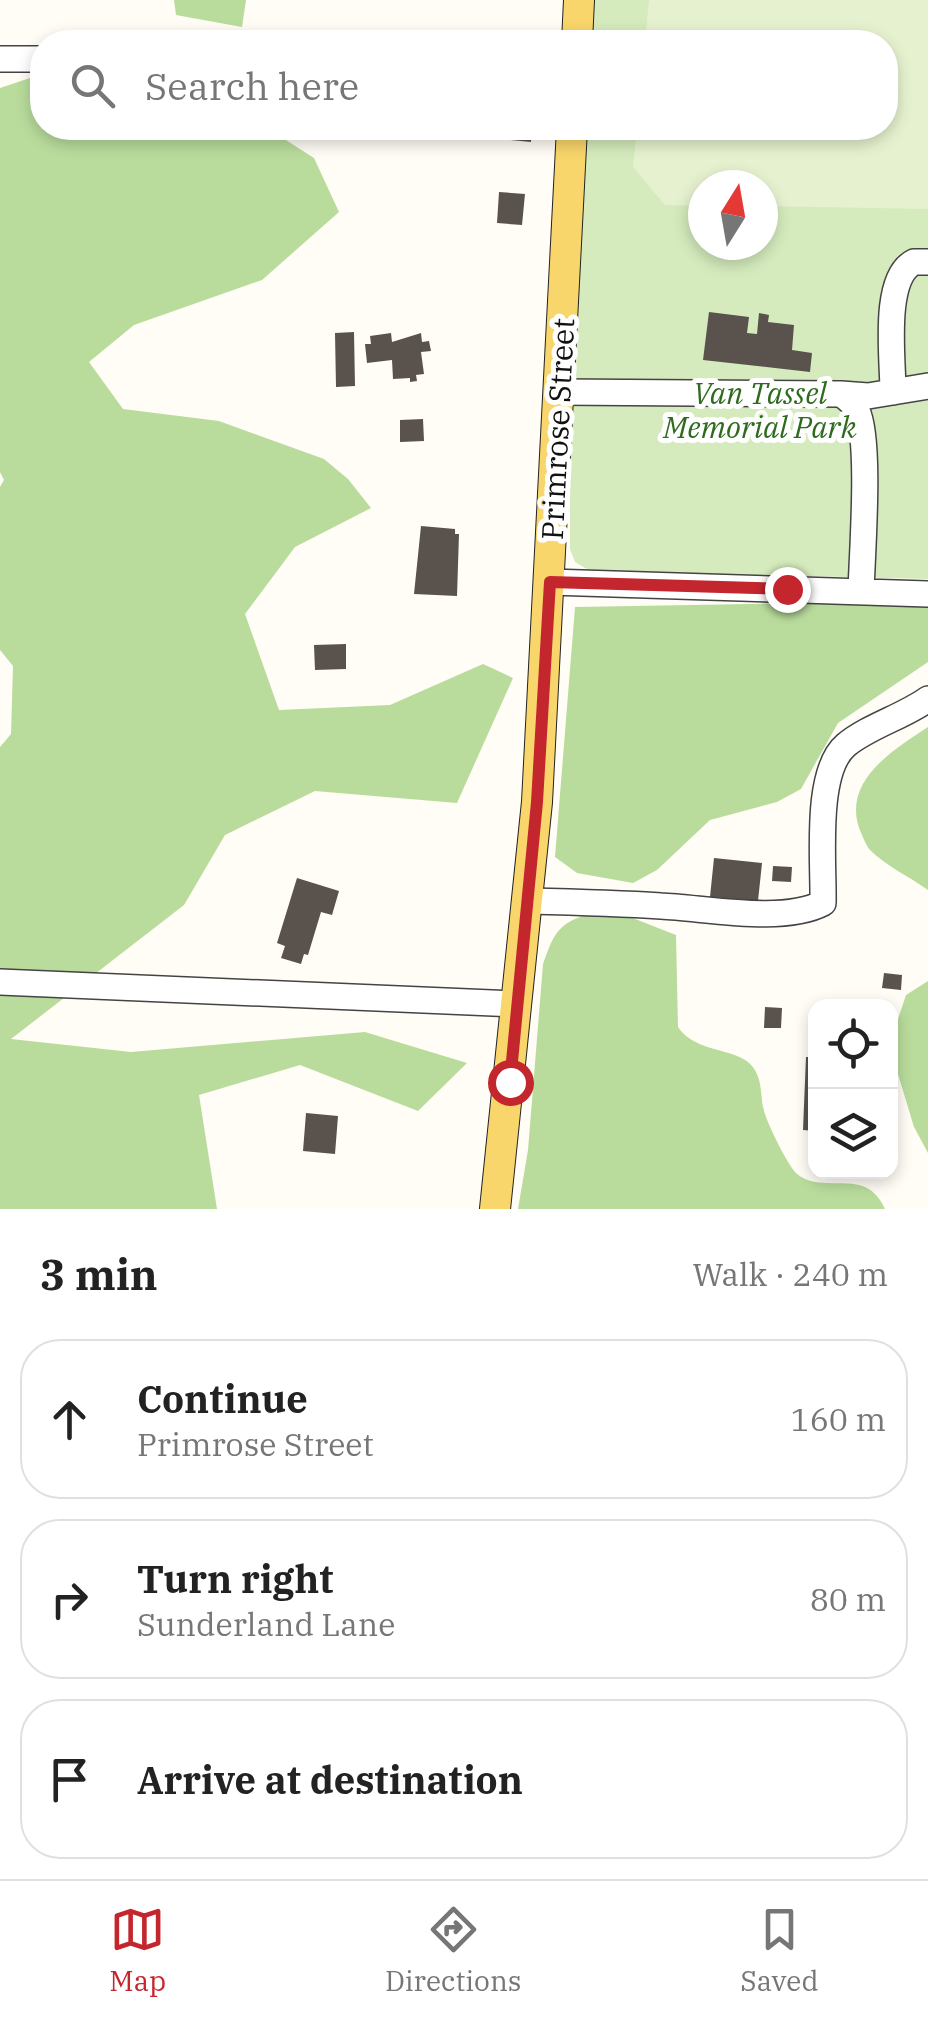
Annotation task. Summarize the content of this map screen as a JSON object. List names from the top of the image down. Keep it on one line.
{"streets":{"main road":["Primrose Street"]},"parks":["Van Tassel Memorial Park"],"north":"top","page":{"search":"Search here","heading":["3 min","Walk · 240 m"],"list":[["Continue","Primrose Street","160 m"],["Turn right","Sunderland Lane","80 m"],"Arrive at destination"],"nav":["Map","Directions","Saved"]}}
